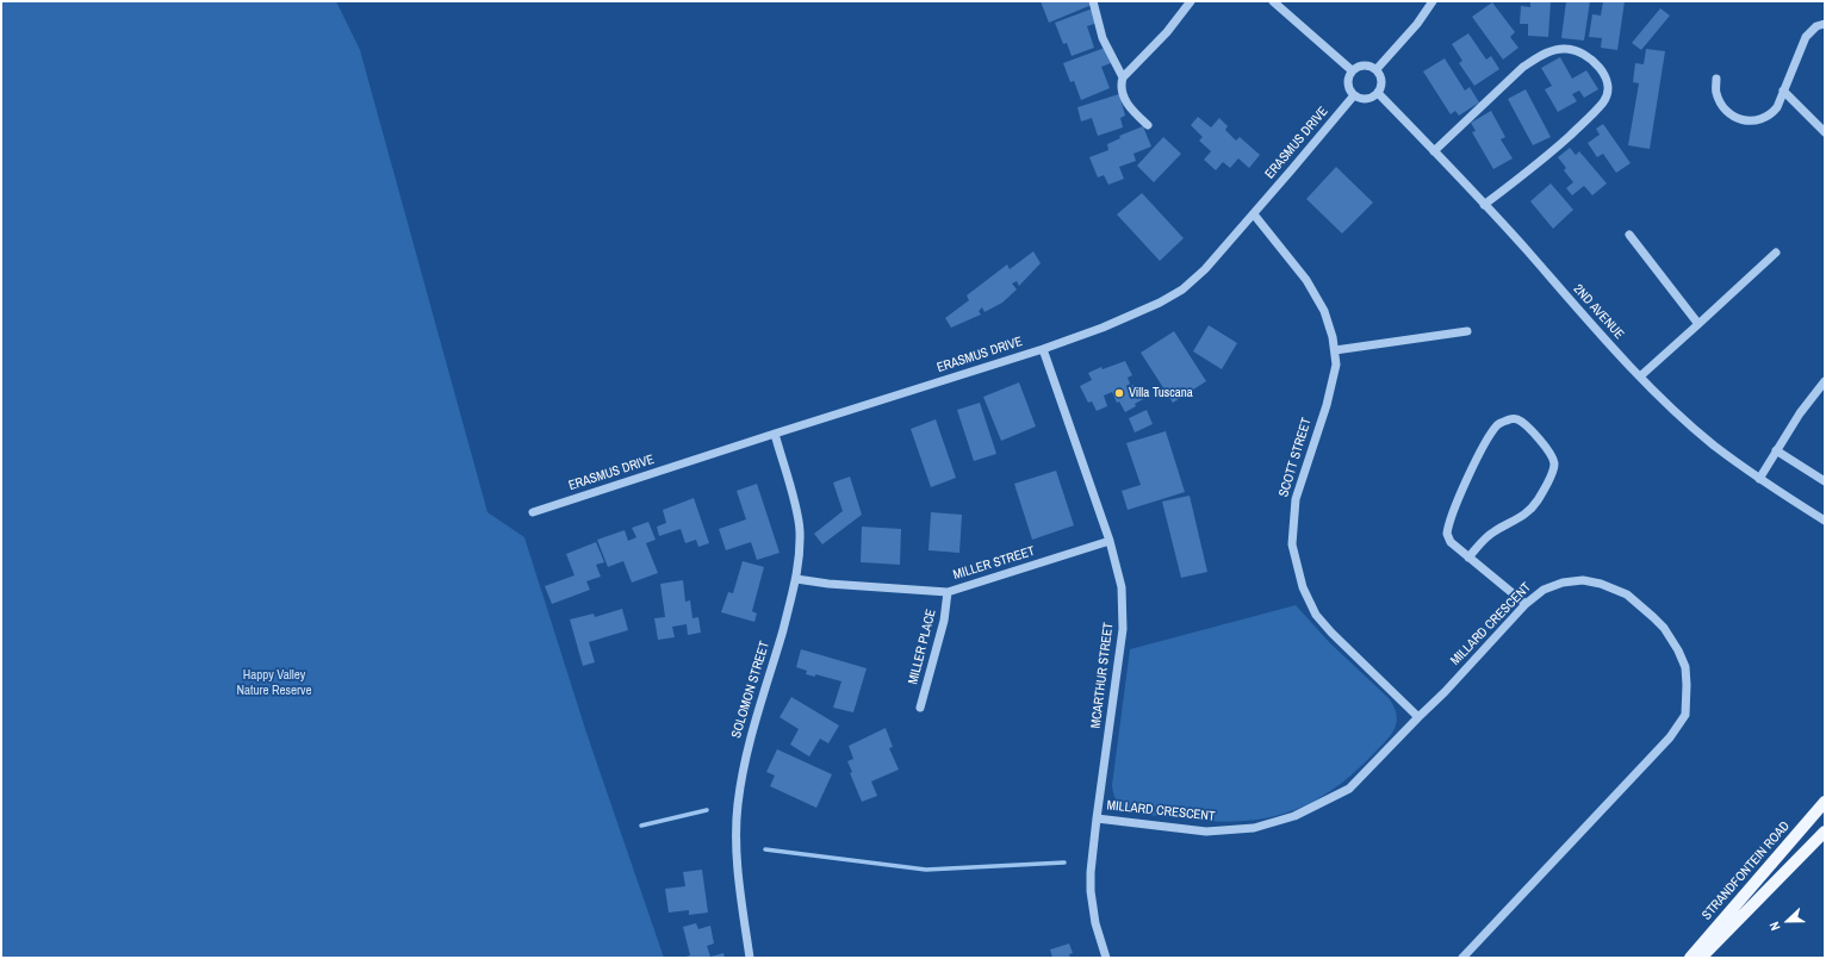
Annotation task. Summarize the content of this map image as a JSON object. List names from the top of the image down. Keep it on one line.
{"streets":{"main road":["STRANDFONTEIN ROAD"],"street":["ERASMUS DRIVE","2ND AVENUE","SCOTT STREET","MILLER STREET","MILLARD CRESCENT","MILLER PLACE","MCARTHUR STREET","SOLOMON STREET"]},"crossings":[["ERASMUS DRIVE","2ND AVENUE"],["ERASMUS DRIVE","SCOTT STREET"],["ERASMUS DRIVE","MCARTHUR STREET"],["ERASMUS DRIVE","SOLOMON STREET"],["SCOTT STREET","MILLARD CRESCENT"],["MILLER STREET","MILLER PLACE"],["MILLER STREET","MCARTHUR STREET"],["MILLER STREET","SOLOMON STREET"],["MILLARD CRESCENT","MCARTHUR STREET"]],"parks":["Happy Valley Nature Reserve"],"places":["Villa Tuscana"],"north":"left"}
